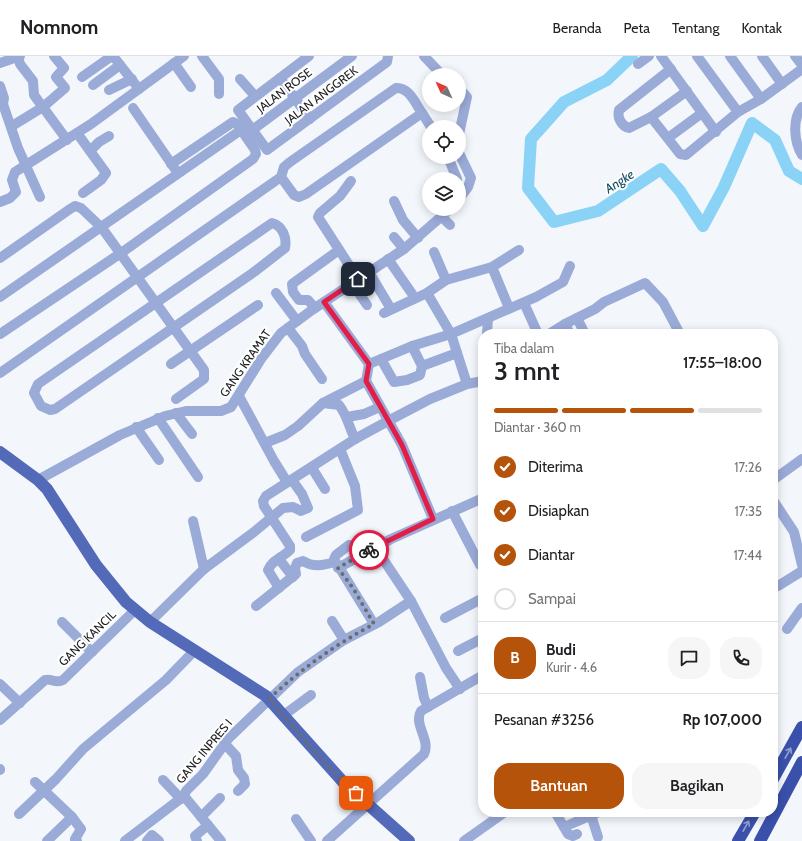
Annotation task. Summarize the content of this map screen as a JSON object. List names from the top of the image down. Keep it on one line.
{"streets":{"street":["JALAN ROSE","JALAN ANGGREK","GANG KRAMAT","GANG KANCIL","GANG INPRES I"]},"crossings":[["JALAN ROSE","JALAN ANGGREK"]],"water":["Angke"],"north":"top left","page":{"header":"Nomnom","nav":["Beranda","Peta","Tentang","Kontak"],"heading":["3 mnt","Tiba dalam","17:55–18:00"],"panel":["Budi","Kurir · 4.6","Pesanan #3256","Rp 107,000"],"bar":"Diantar · 360 m","list":[["Diterima","17:26"],["Disiapkan","17:35"],["Diantar","17:44"],"Sampai"],"round":"B","buttons":["Bantuan","Bagikan"]}}
